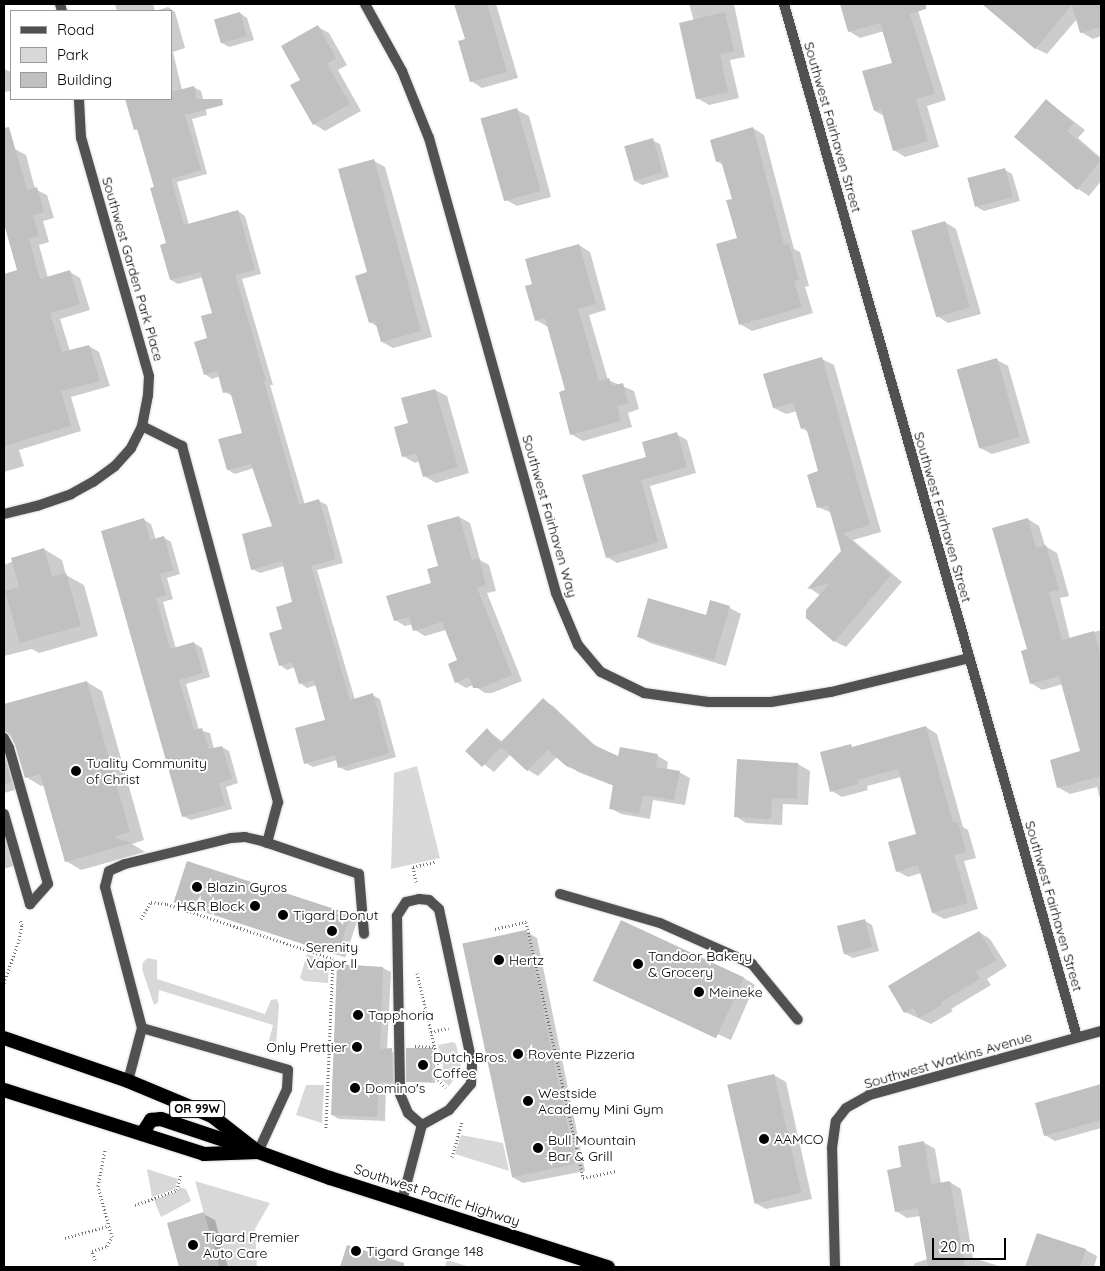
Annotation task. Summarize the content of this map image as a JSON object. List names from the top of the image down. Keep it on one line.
{"streets":{"highway":["OR 99W","Southwest Pacific Highway"],"street":["Southwest Fairhaven Street","Southwest Garden Park Place","Southwest Fairhaven Way","Southwest Watkins Avenue"]},"crossings":[["Southwest Fairhaven Street","Southwest Fairhaven Way"],["Southwest Fairhaven Street","Southwest Watkins Avenue"]],"places":["Tuality Community of Christ","Blazin Gyros","H&R Block","Tigard Donut","Serenity Vapor II","Hertz","Tandoor Bakery & Grocery","Meineke","Tapphoria","Only Prettier","Rovente Pizzeria","Dutch Bros. Coffee","Domino's","Westside Academy Mini Gym","AAMCO","Bull Mountain Bar & Grill","Tigard Premier Auto Care","Tigard Grange 148"],"legend":["Road","Park","Building"],"scale_bar":"20 m"}
